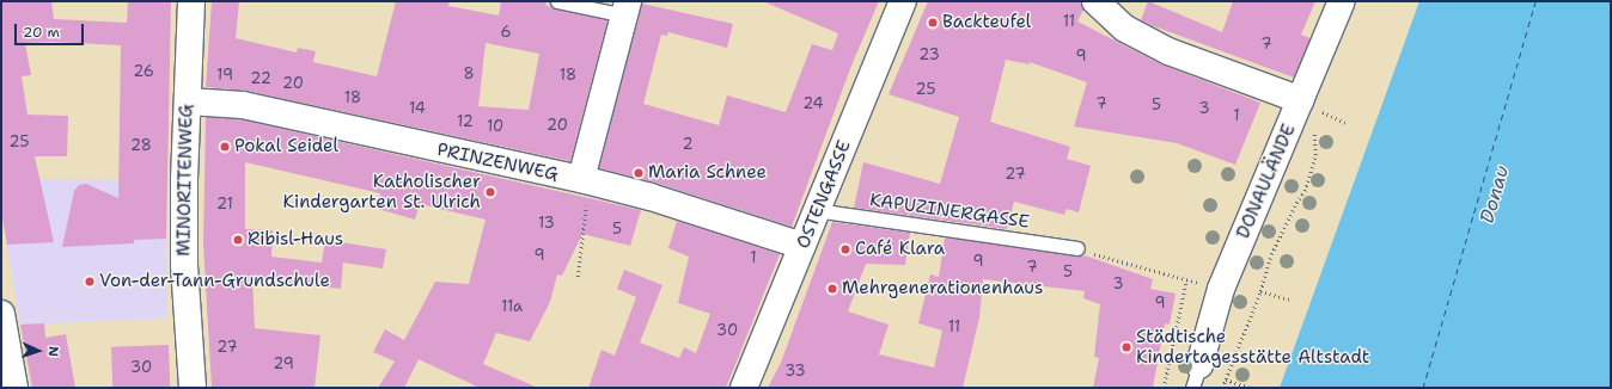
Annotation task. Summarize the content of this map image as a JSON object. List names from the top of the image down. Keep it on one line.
{"streets":{"street":["PRINZENWEG","MINORITENWEG","DONAULÄNDE","OSTENGASSE"],"lane":["KAPUZINERGASSE"]},"crossings":[["PRINZENWEG","MINORITENWEG"],["PRINZENWEG","OSTENGASSE"],["OSTENGASSE","KAPUZINERGASSE"]],"water":["Donau"],"places":["Backteufel","Pokal Seidel","Maria Schnee","Katholischer Kindergarten St. Ulrich","Ribisl-Haus","Café Klara","Von-der-Tann-Grundschule","Mehrgenerationenhaus","Städtische Kindertagesstätte Altstadt"],"house_numbers":["11","6","7","23","9","26","8","19","18","22","20","25","18","24","7","5","14","3","1","12","20","10","25","2","28","27","21","13","5","9","1","9","7","5","3","9","11a","11","30","27","29","30","33"],"scale_bar":"20 m","north":"right"}
